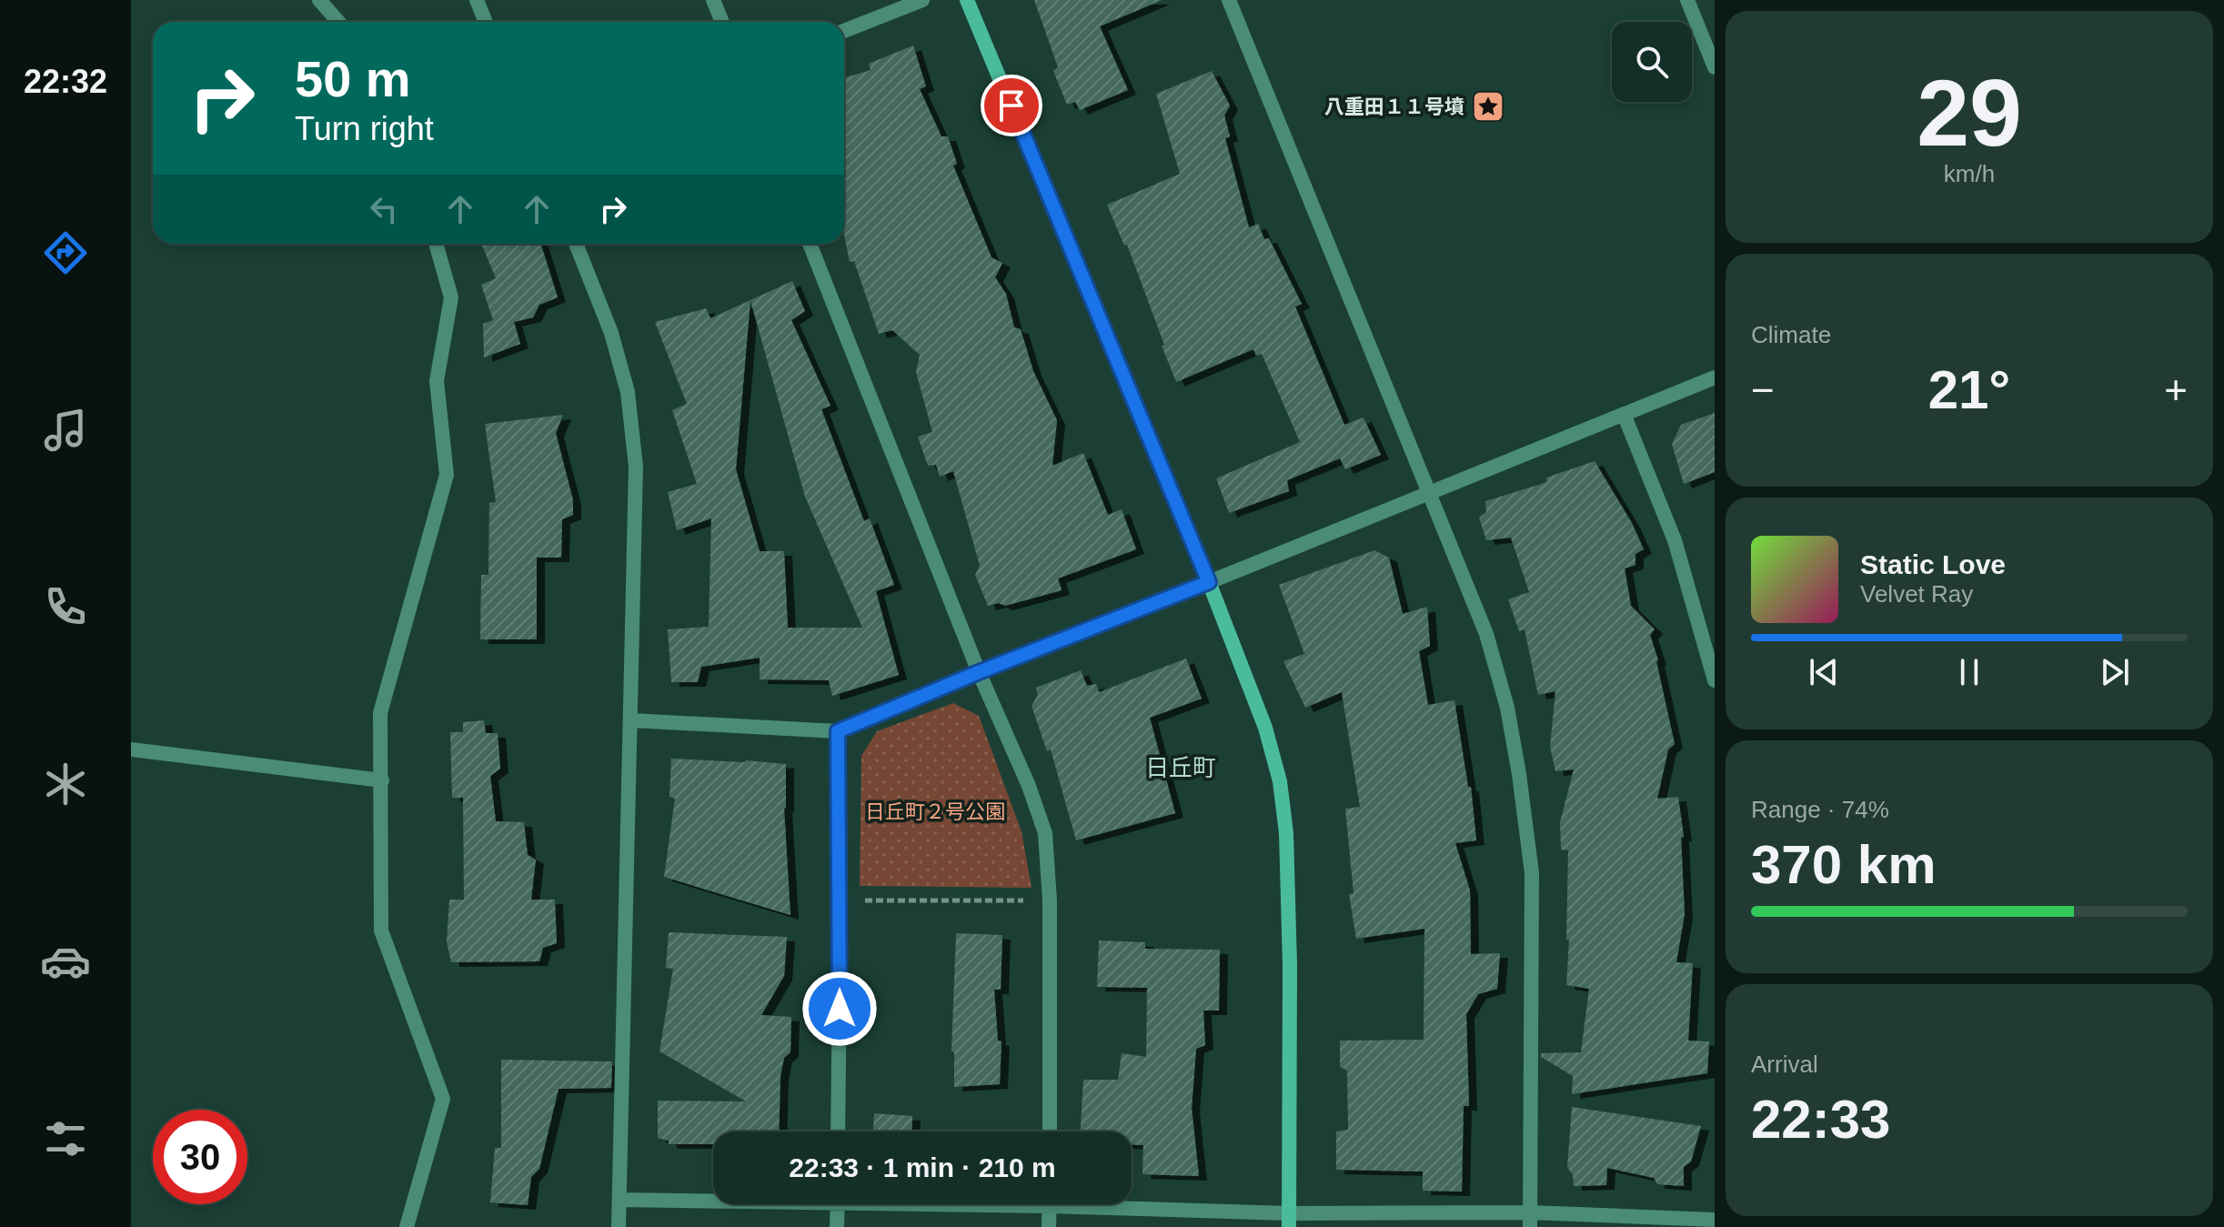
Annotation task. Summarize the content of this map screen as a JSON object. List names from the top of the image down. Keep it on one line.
{"districts":["日丘町"],"parks":["日丘町２号公園"],"places":{"place":["八重田１１号墳"]},"page":{"tabs":"22:32","tile":[["29","km/h"],"Climate",["Range · 74%","370 km"],["Arrival","22:33"]],"turn":["50 m","Turn right"],"heat":["−","21°","+"],"song":["Static Love","Velvet Ray"],"limit":"30","trip":"22:33 · 1 min · 210 m"}}
